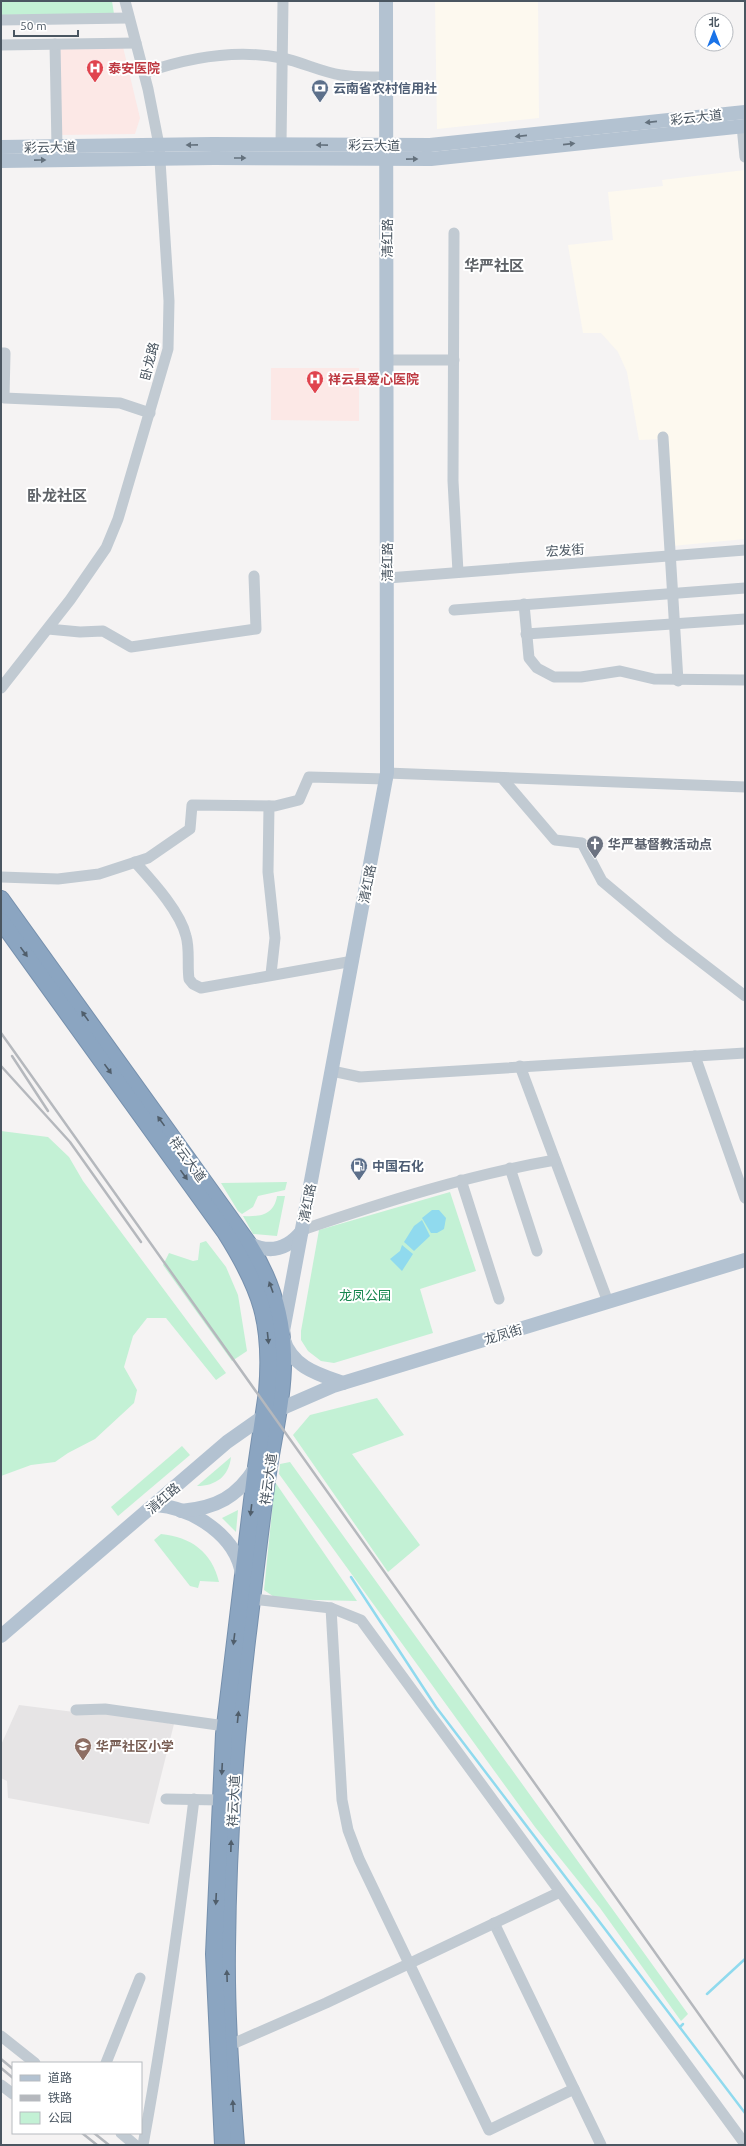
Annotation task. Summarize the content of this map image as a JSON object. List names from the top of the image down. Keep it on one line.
{"streets":{"highway":["祥云大道"],"main road":["彩云大道","清红路","龙凤街"],"street":["卧龙路","宏发街"]},"crossings":[["彩云大道","清红路"],["彩云大道","卧龙路"],["清红路","宏发街"],["清红路","祥云大道"],["清红路","龙凤街"],["祥云大道","龙凤街"]],"districts":["华严社区","卧龙社区"],"parks":["龙凤公园"],"places":{"hospital":["泰安医院","祥云县爱心医院"],"bank":["云南省农村信用社"],"church":["华严基督教活动点"],"fuel station":["中国石化"],"school or university":["华严社区小学"]},"legend":["道路","铁路","公园"],"scale_bar":"50 m","north":"top"}
